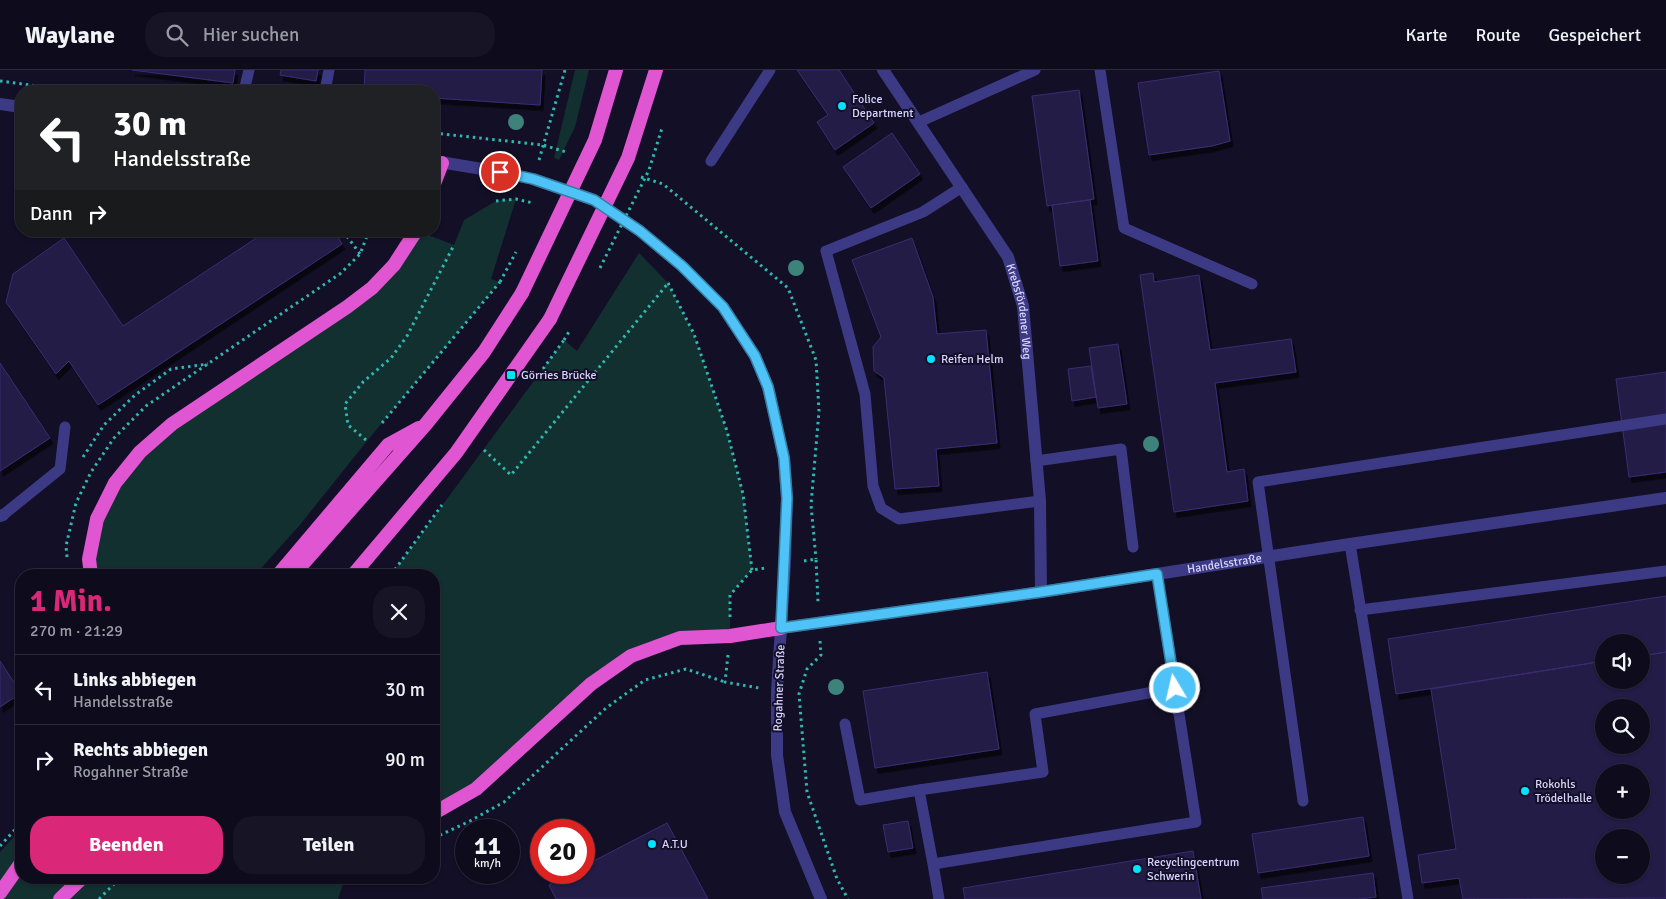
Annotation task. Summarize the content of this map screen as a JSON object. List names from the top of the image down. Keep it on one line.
{"streets":{"street":["Krebsfördener Weg","Handelsstraße","Rogahner Straße"]},"crossings":[["Krebsfördener Weg","Handelsstraße"],["Handelsstraße","Rogahner Straße"]],"places":{"other":["Folice Department","Reifen Helm","Rokohls Trödelhalle","A.T.U","Recyclingcentrum Schwerin"],"transit":["Görries Brücke"]},"page":{"header":"Waylane","search":"Hier suchen","nav":["Karte","Route","Gespeichert"],"turn":["30 m","Handelsstraße"],"then":"Dann","heading":["1 Min.","270 m · 21:29"],"map_buttons":["+","−"],"list":[{"name":"Links abbiegen","note":"Handelsstraße","value":"30 m"},{"name":"Rechts abbiegen","note":"Rogahner Straße","value":"90 m"}],"buttons":["Beenden","Teilen"],"speed":"11 km/h","limit":"20"}}
